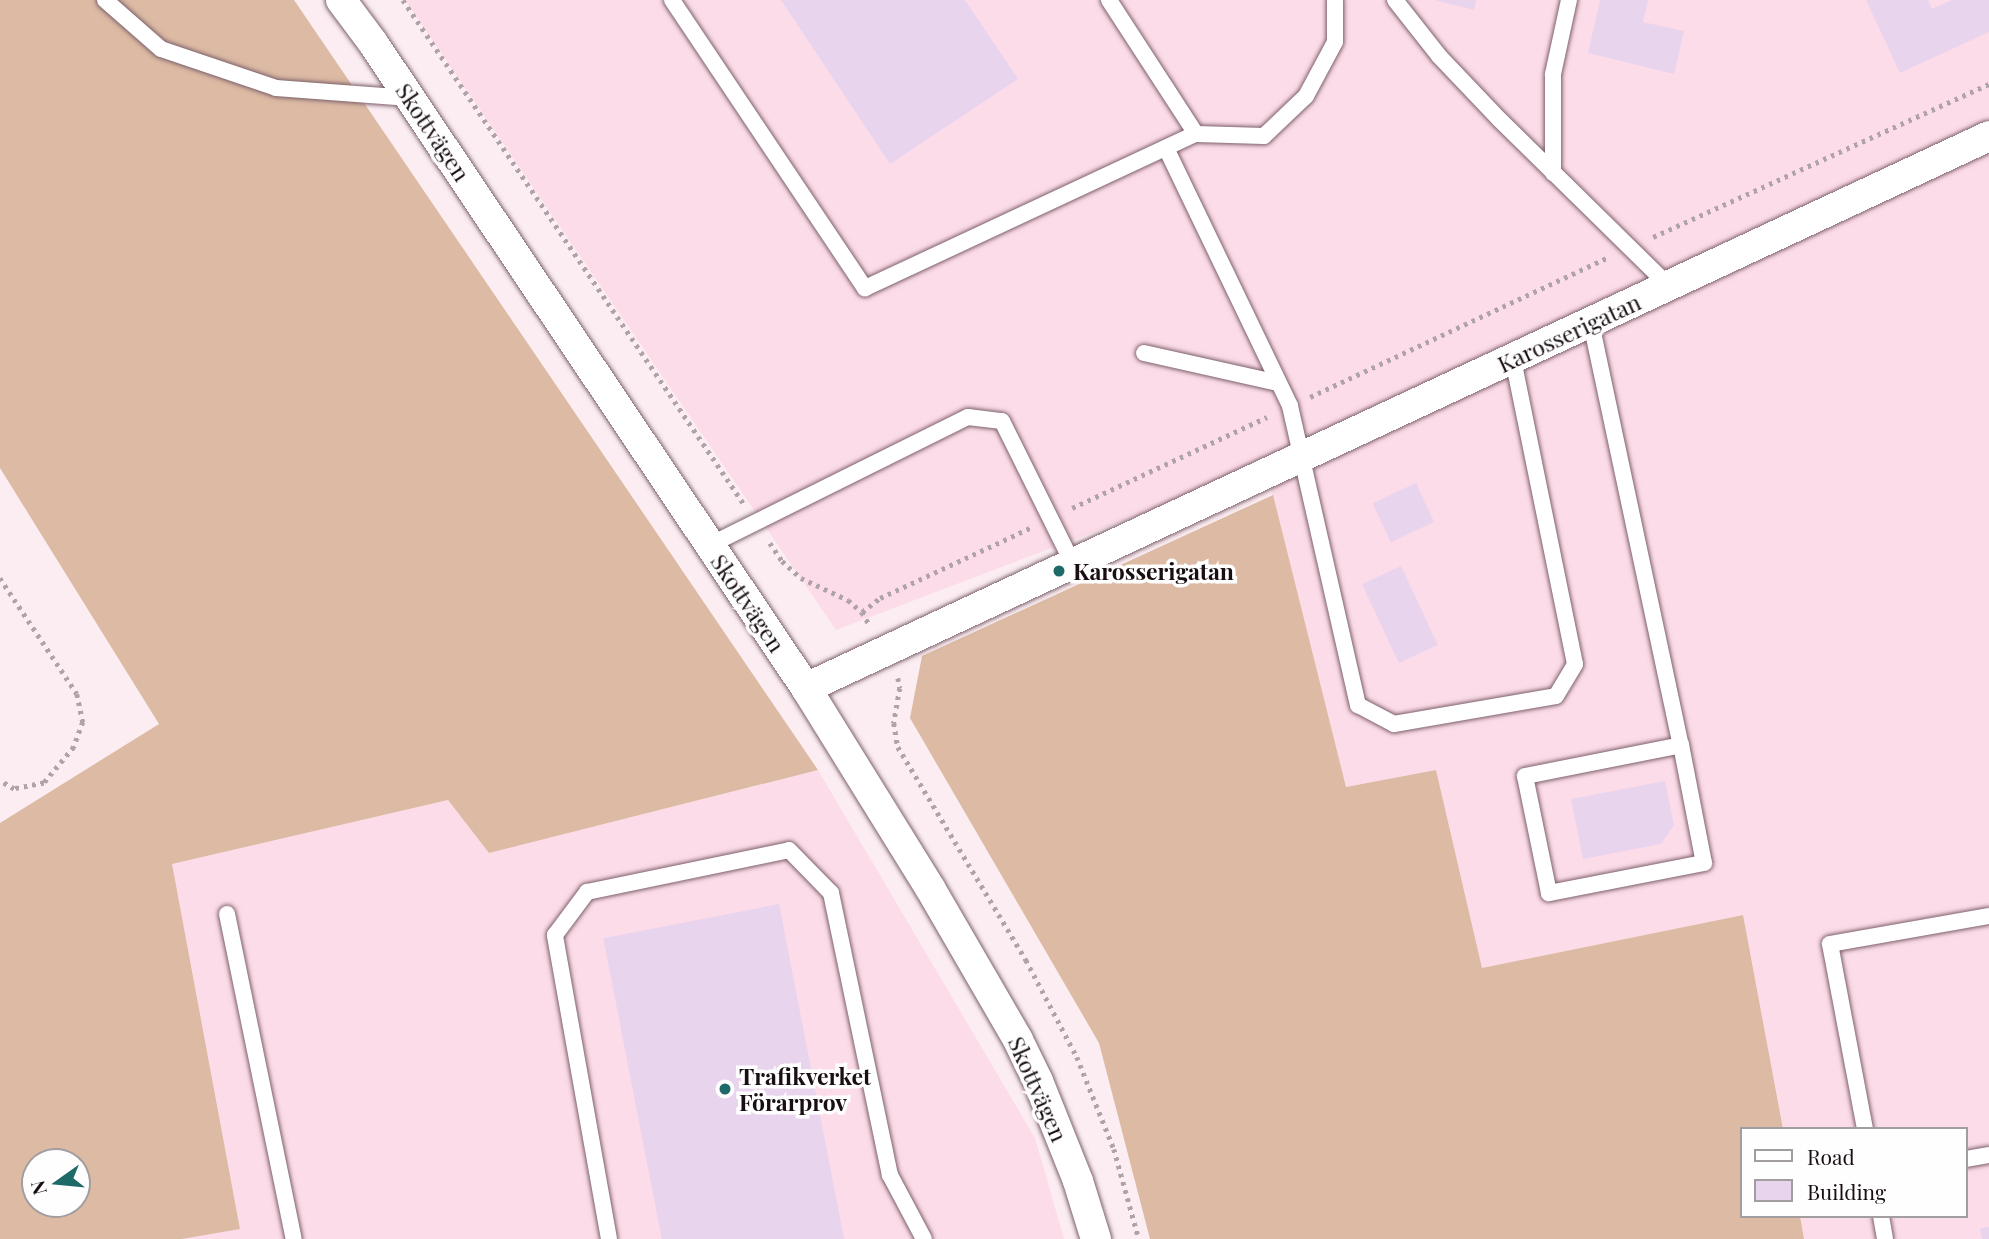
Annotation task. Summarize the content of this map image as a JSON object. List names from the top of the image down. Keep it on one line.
{"streets":{"street":["Skottvägen","Karosserigatan"]},"crossings":[["Skottvägen","Karosserigatan"]],"places":["Karosserigatan","Trafikverket Förarprov"],"legend":["Road","Building"],"north":"left"}
